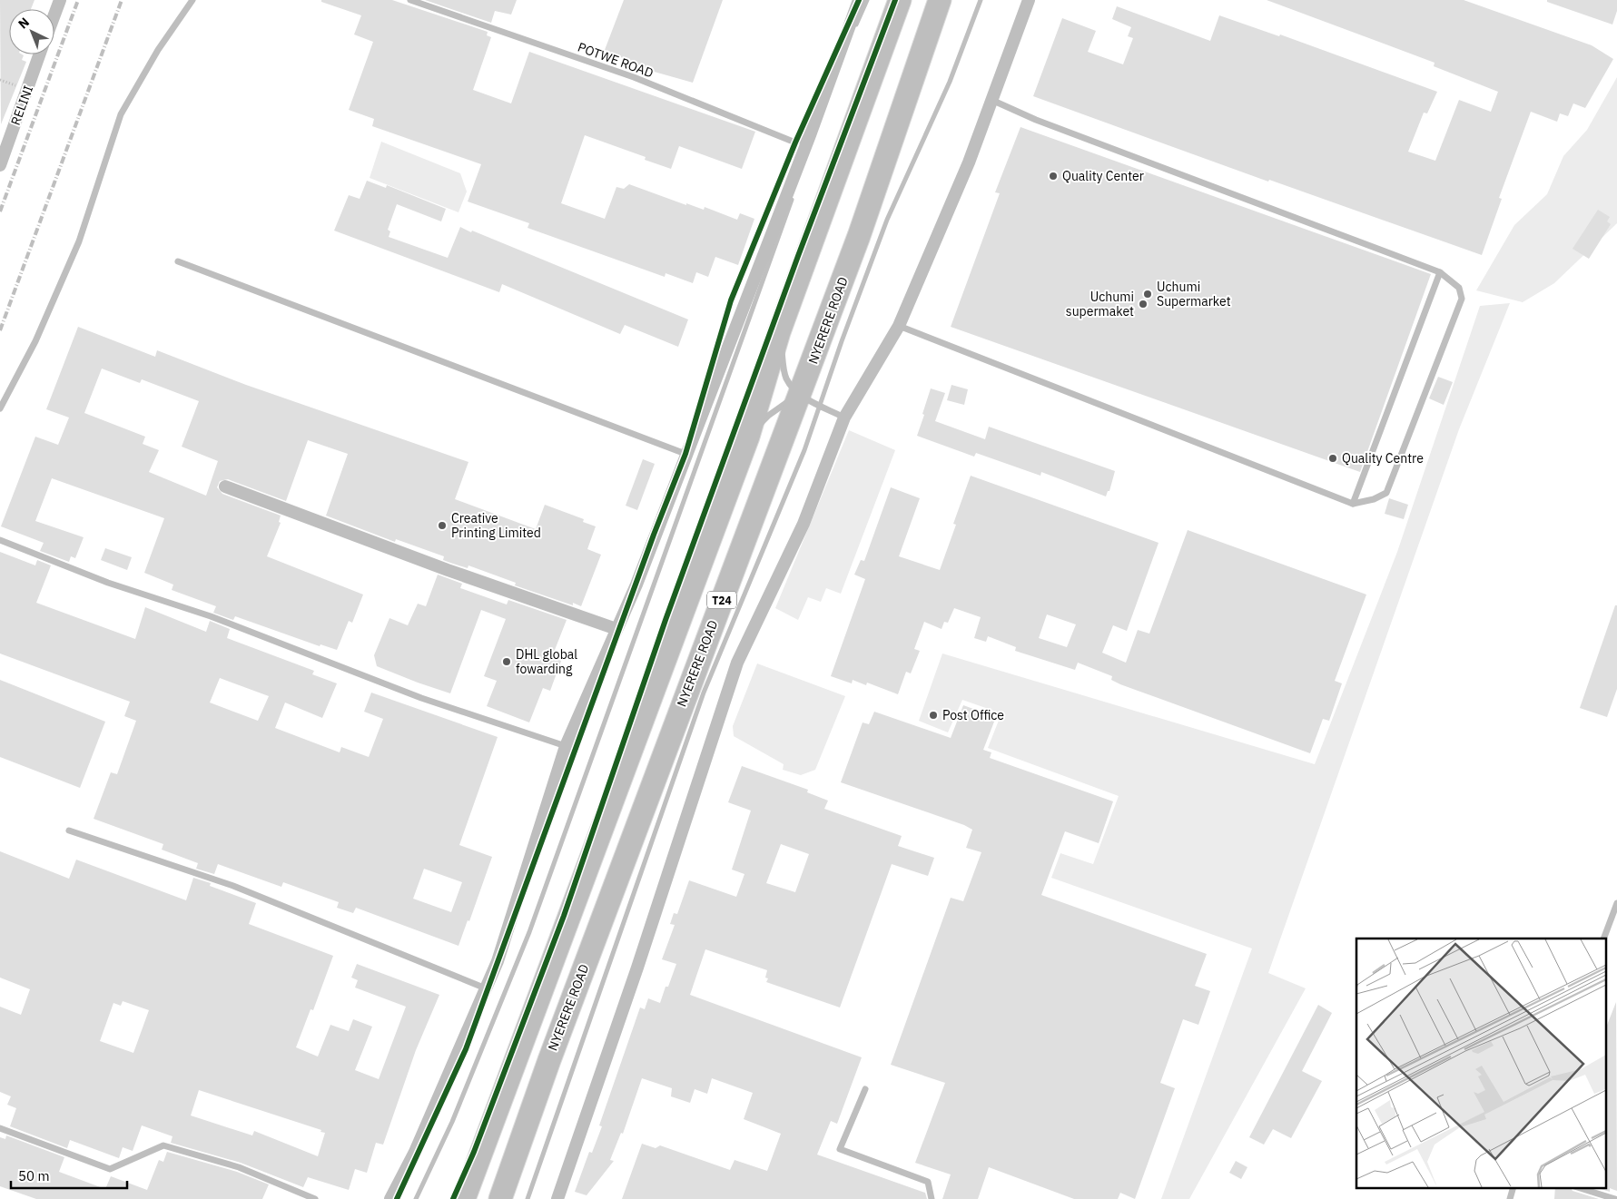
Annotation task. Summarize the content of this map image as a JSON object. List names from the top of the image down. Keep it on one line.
{"streets":{"highway":["NYERERE ROAD","T24"],"street":["RELINI"],"lane":["POTWE ROAD"]},"places":["Quality Center","Uchumi Supermarket","Uchumi supermaket","Quality Centre","Creative Printing Limited","DHL global fowarding","Post Office"],"scale_bar":"50 m","north":"top left"}
